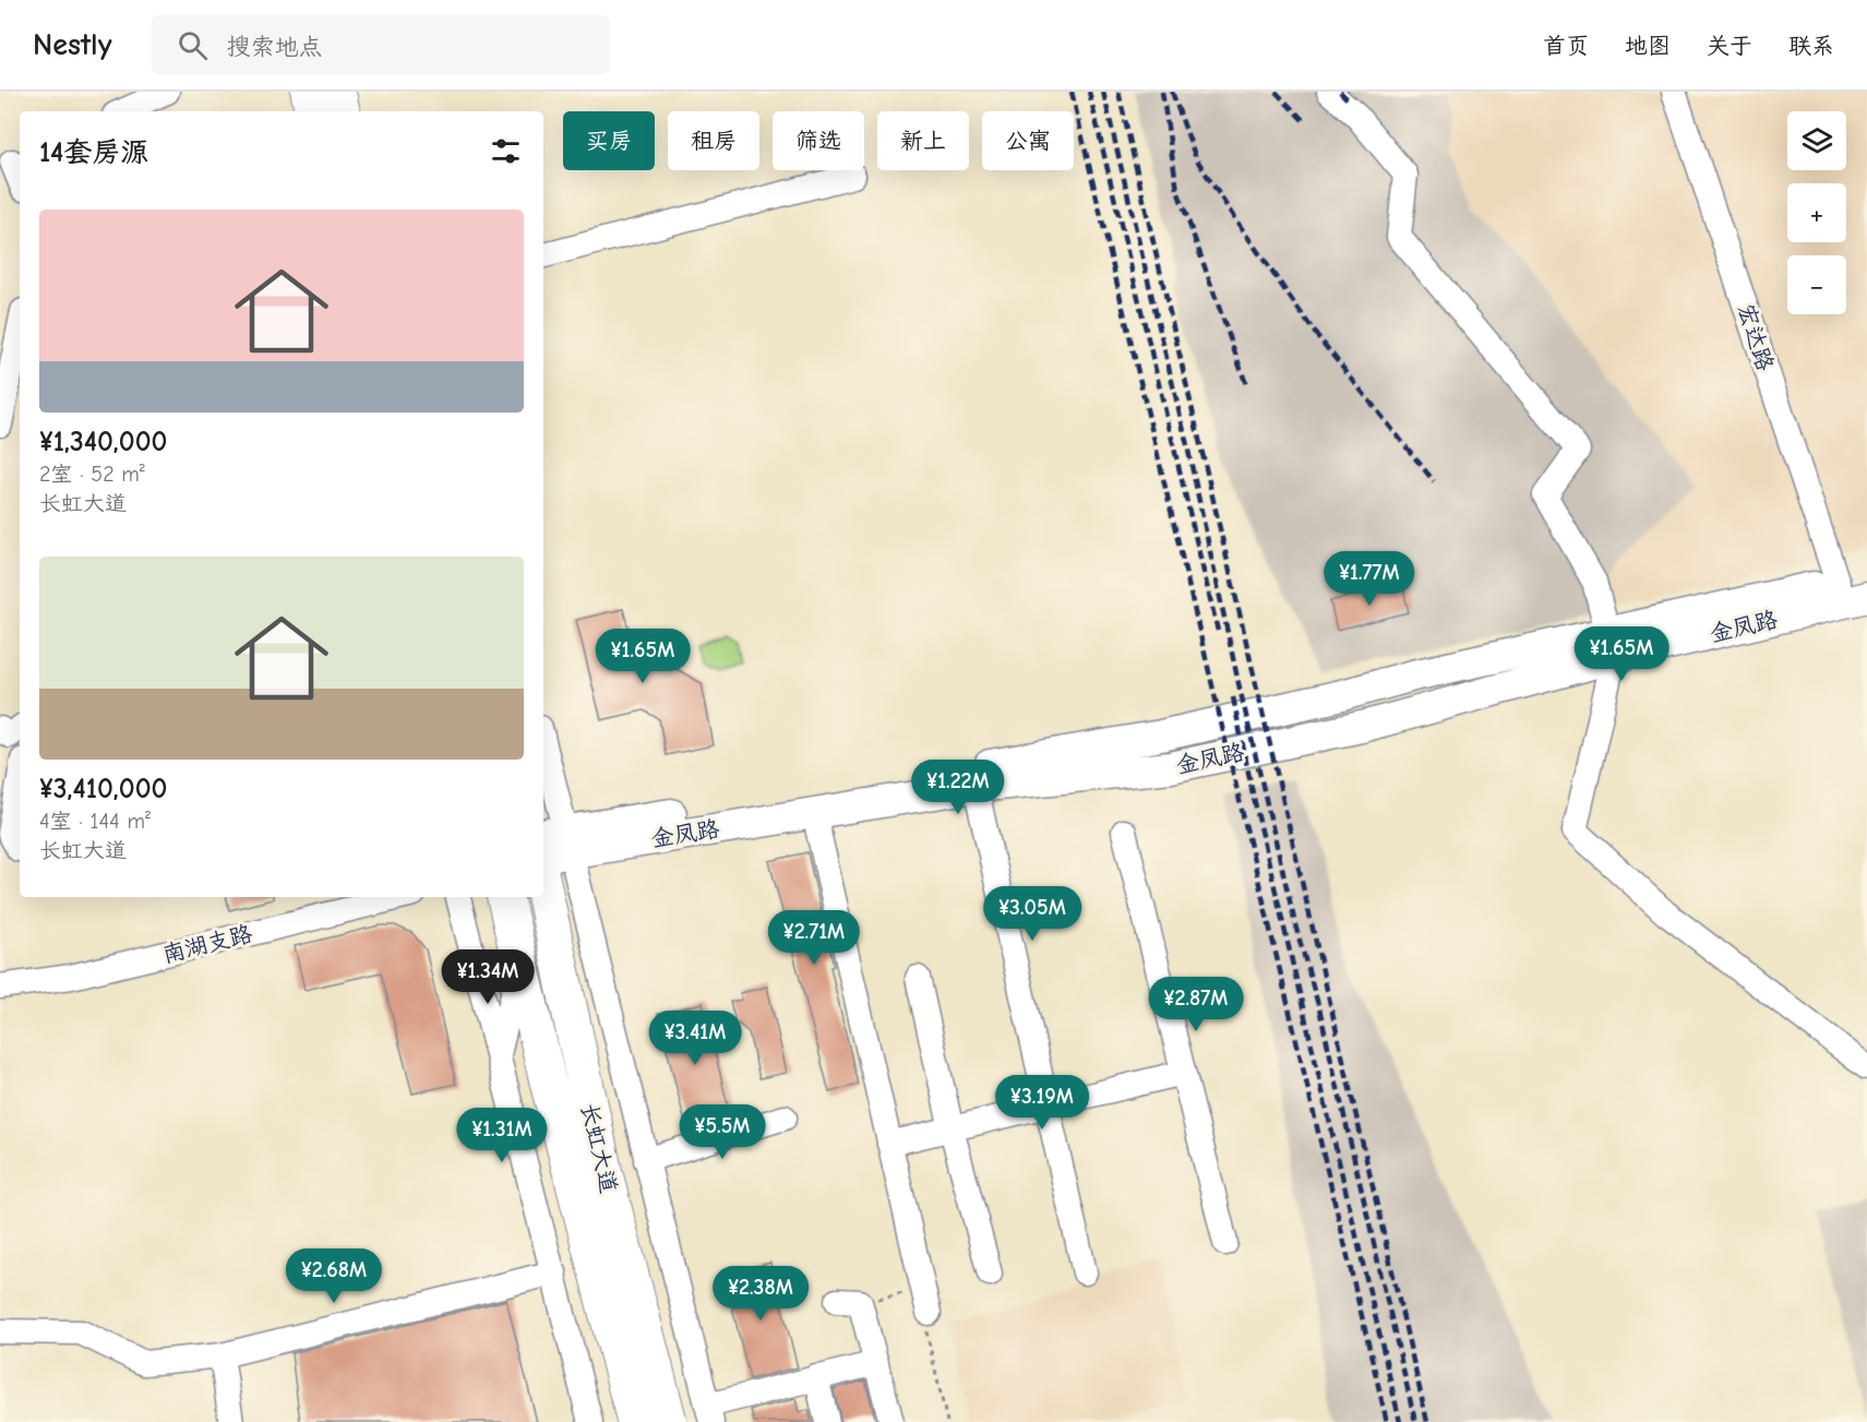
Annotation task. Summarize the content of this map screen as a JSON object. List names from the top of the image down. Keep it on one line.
{"streets":{"highway":["长虹大道"],"main road":["金凤路"],"street":["宏达路","南湖支路"]},"crossings":[["宏达路","金凤路"]],"page":{"header":"Nestly","search":"搜索地点","nav":["首页","地图","关于","联系"],"map_buttons":["+","−"],"chip":["买房","租房","筛选","新上","公寓"],"heading":"14套房源","list":[{"name":"¥1,340,000","note":"2室 · 52 m² · 长虹大道"},{"name":"¥3,410,000","note":"4室 · 144 m² · 长虹大道"}],"price":["¥1.77M","¥1.65M","¥1.65M","¥1.22M","¥3.05M","¥2.71M","¥1.34M","¥2.87M","¥3.41M","¥3.19M","¥5.5M","¥1.31M","¥2.68M","¥2.38M"]}}
